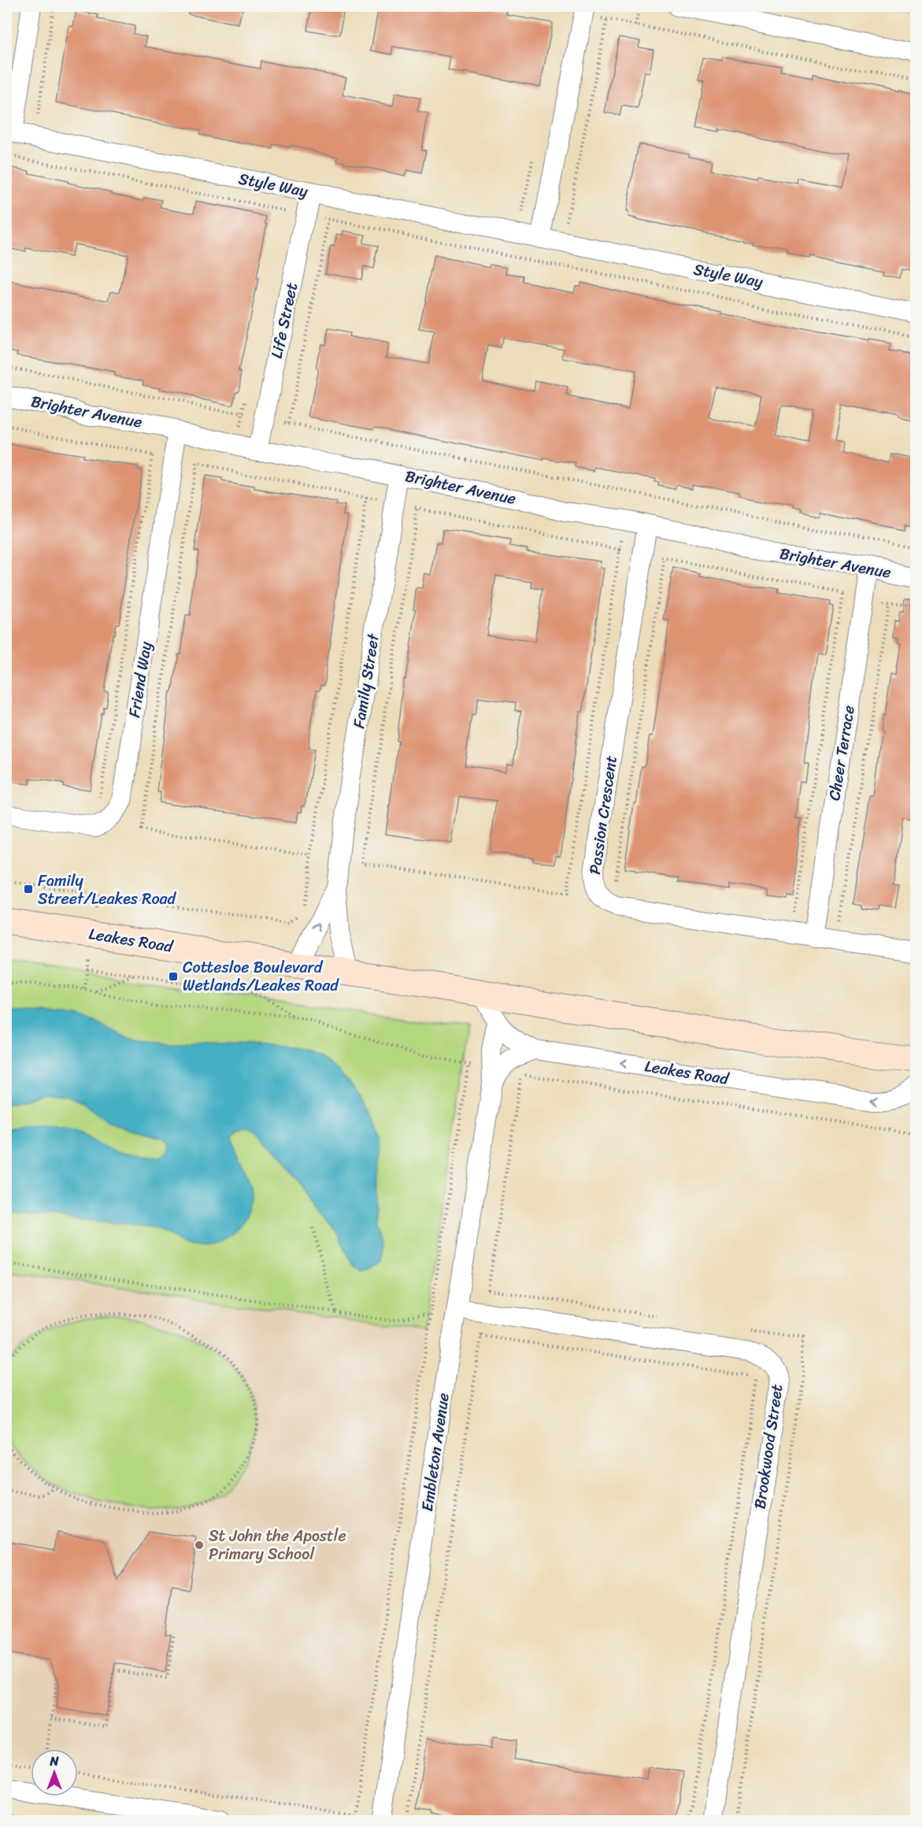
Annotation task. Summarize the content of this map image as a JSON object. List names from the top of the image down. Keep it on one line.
{"streets":{"main road":["Leakes Road"],"street":["Style Way","Life Street","Brighter Avenue","Friend Way","Family Street","Cheer Terrace","Passion Crescent","Brookwood Street","Embleton Avenue"]},"crossings":[["Style Way","Life Street"],["Life Street","Brighter Avenue"],["Brighter Avenue","Friend Way"],["Brighter Avenue","Family Street"],["Brighter Avenue","Cheer Terrace"],["Brighter Avenue","Passion Crescent"],["Family Street","Leakes Road"],["Cheer Terrace","Passion Crescent"],["Leakes Road","Embleton Avenue"],["Brookwood Street","Embleton Avenue"]],"places":{"transit":["Family Street/Leakes Road","Cottesloe Boulevard Wetlands/Leakes Road"],"other":["St John the Apostle Primary School"]},"north":"top"}
